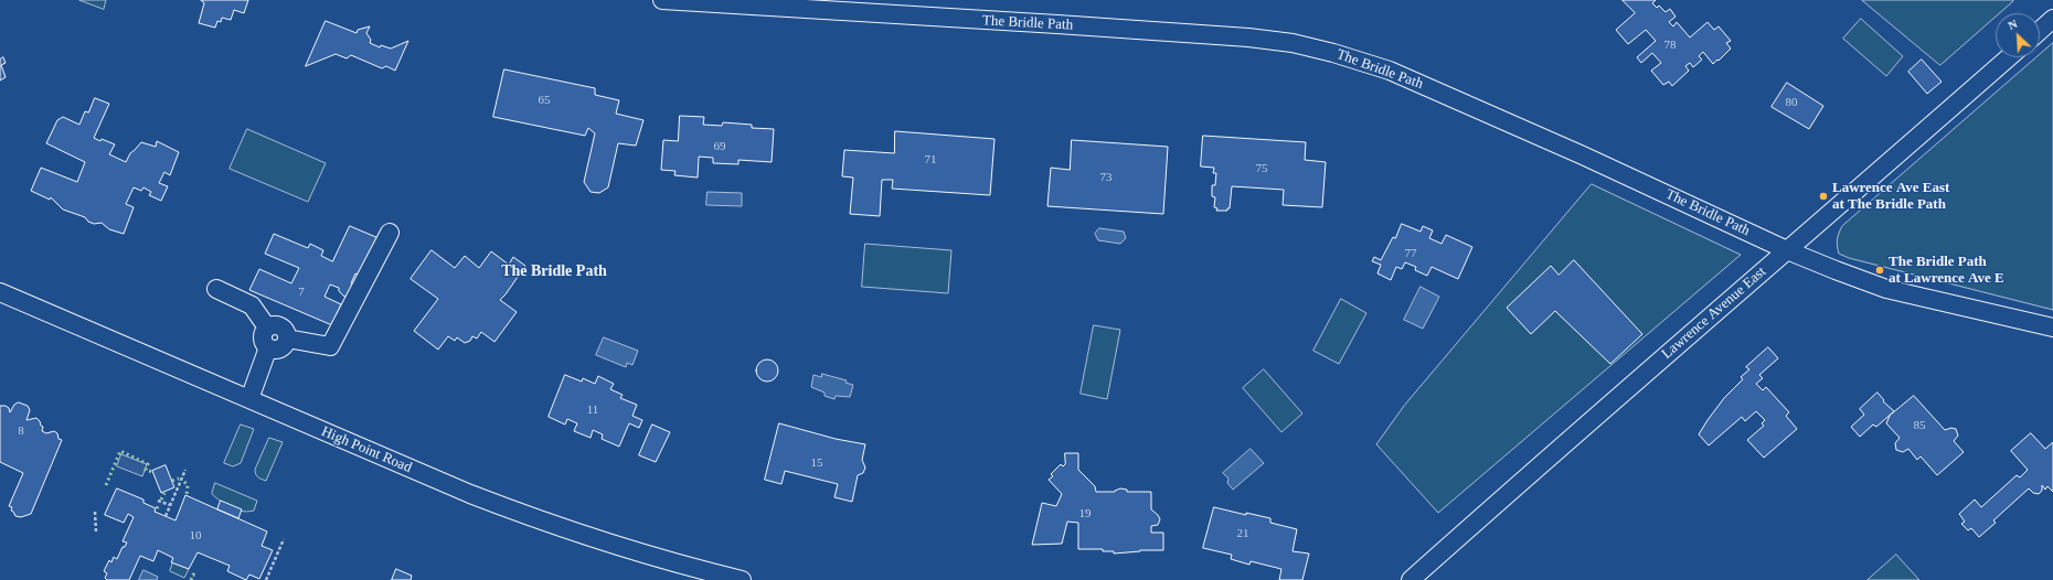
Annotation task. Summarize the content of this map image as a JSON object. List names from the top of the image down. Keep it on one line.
{"streets":{"street":["The Bridle Path","Lawrence Avenue East","High Point Road"]},"crossings":[["The Bridle Path","Lawrence Avenue East"]],"districts":["The Bridle Path"],"places":["Lawrence Ave East at The Bridle Path","The Bridle Path at Lawrence Ave E"],"house_numbers":["78","65","80","69","71","75","73","77","7","11","85","8","15","19","21","10"],"north":"top left"}
